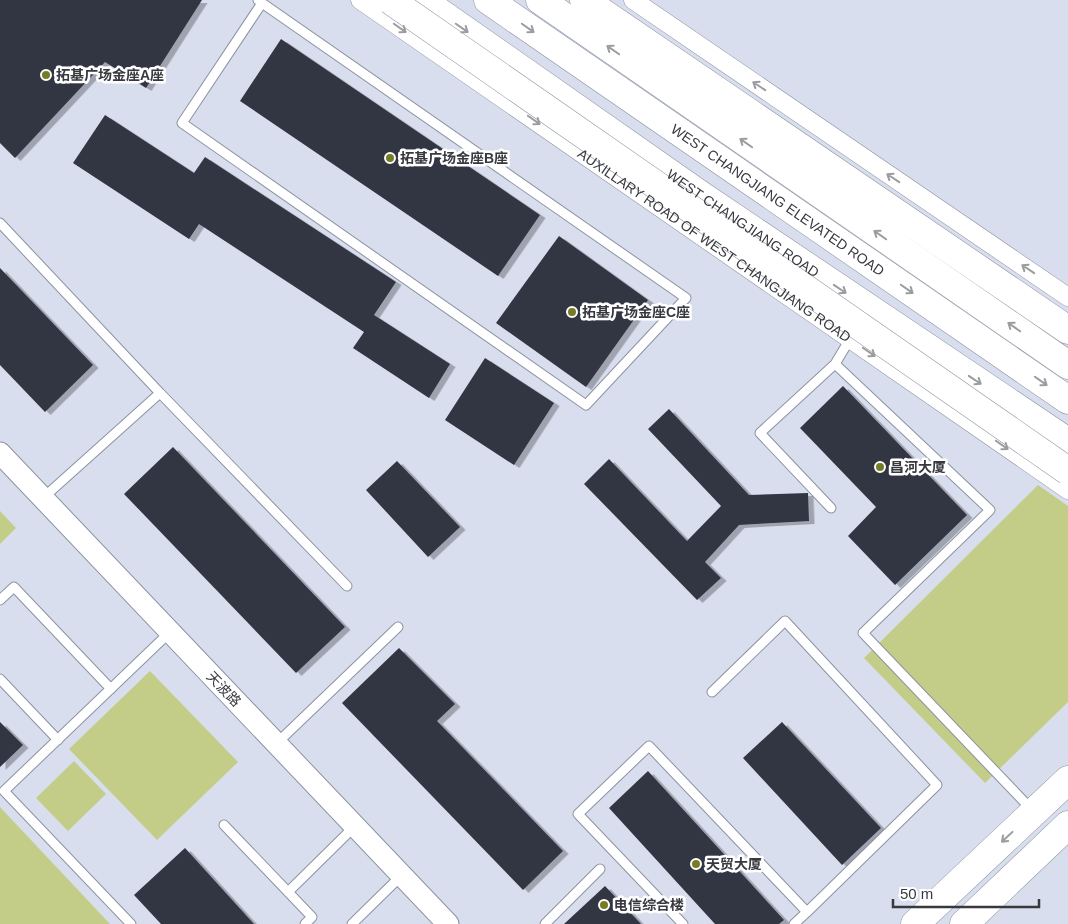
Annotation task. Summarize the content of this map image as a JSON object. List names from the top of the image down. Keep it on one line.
{"streets":{"main road":["WEST CHANGJIANG ELEVATED ROAD","WEST CHANGJIANG ROAD"],"street":["AUXILLARY ROAD OF WEST CHANGJIANG ROAD","天波路"]},"places":["拓基广场金座A座","拓基广场金座B座","拓基广场金座C座","昌河大厦","天贸大厦","电信综合楼"],"scale_bar":"50 m"}
